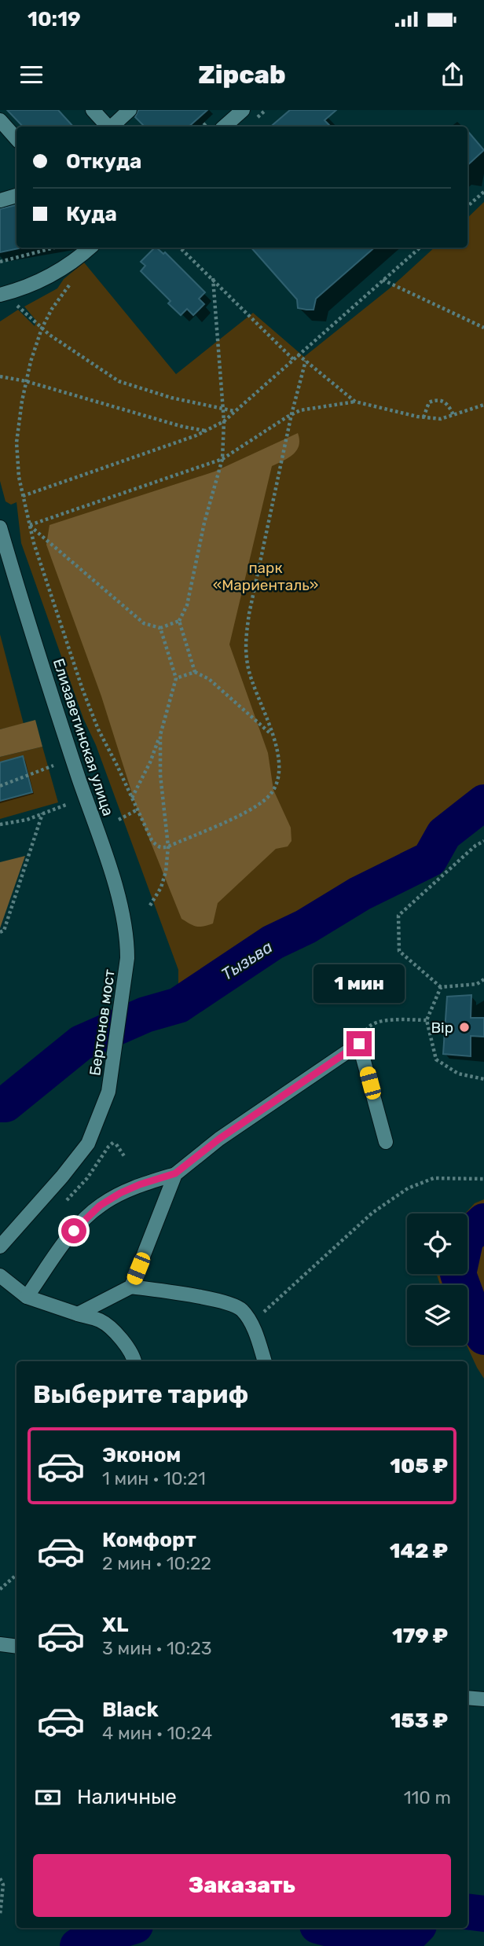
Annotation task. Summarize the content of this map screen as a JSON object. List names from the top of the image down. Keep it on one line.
{"streets":{"street":["Елизаветинская улица","Бертонов мост"]},"crossings":[["Елизаветинская улица","Бертонов мост"]],"water":["Тызьва"],"parks":["парк «Мариенталь»"],"places":["Bip"],"page":{"status":"10:19","header":"Zipcab","banner":["Откуда","Куда"],"bubble":"1 мин","heading":"Выберите тариф","list":[{"name":"Эконом","note":"1 мин · 10:21","value":"105 ₽"},{"name":"Комфорт","note":"2 мин · 10:22","value":"142 ₽"},{"name":"XL","note":"3 мин · 10:23","value":"179 ₽"},{"name":"Black","note":"4 мин · 10:24","value":"153 ₽"}],"pay":["Наличные","110 m"],"buttons":"Заказать"}}
